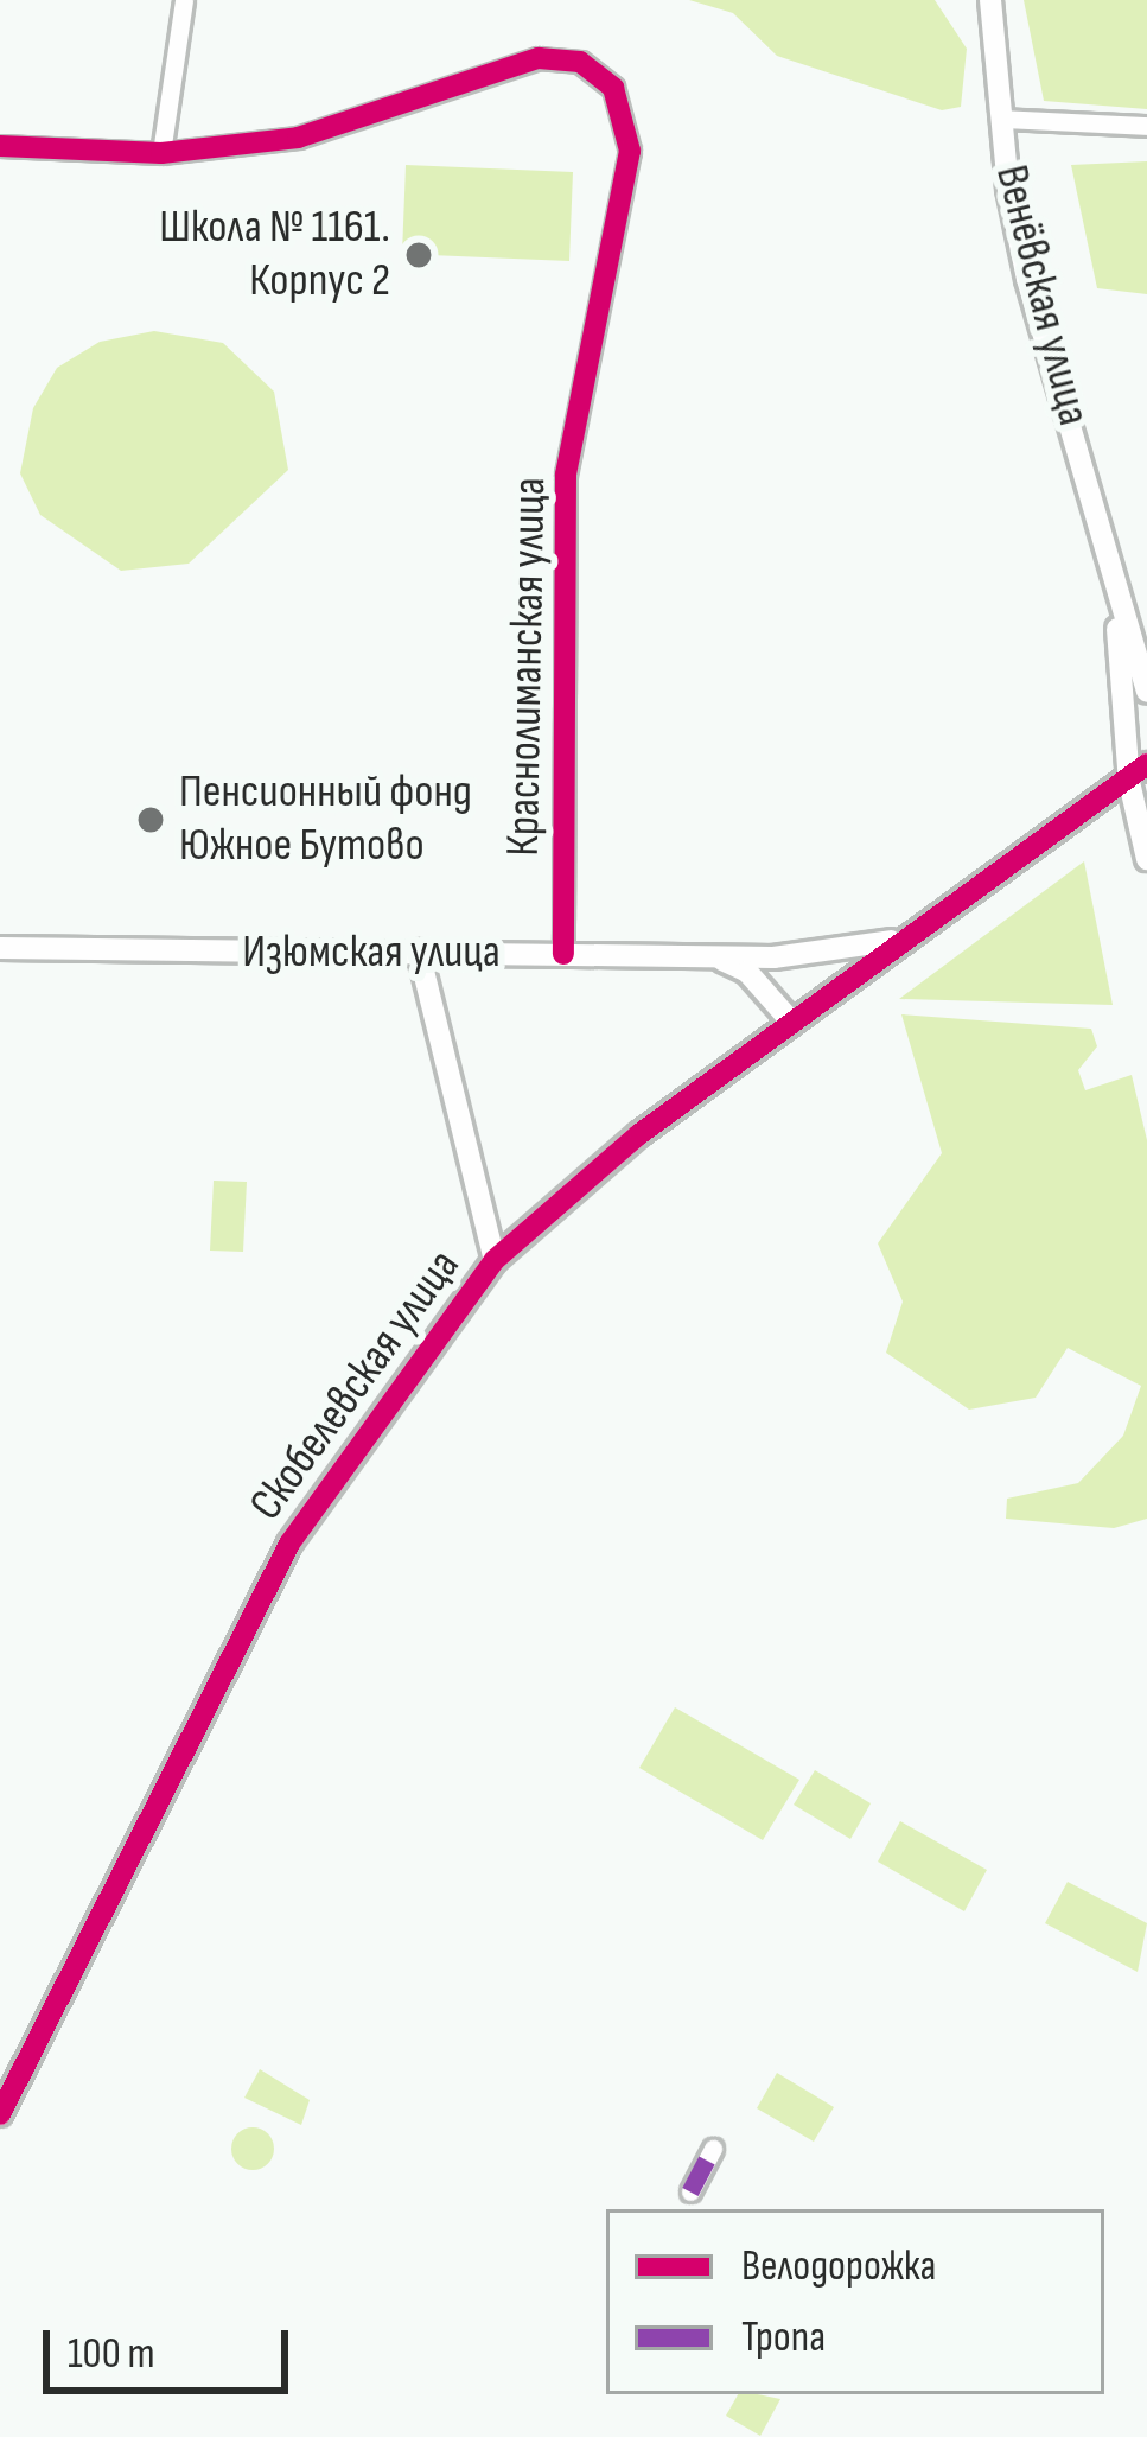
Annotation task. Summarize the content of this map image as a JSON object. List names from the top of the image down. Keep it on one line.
{"streets":{"street":["Венёвская улица","Краснолиманская улица","Изюмская улица","Скобелевская улица"]},"crossings":[["Венёвская улица","Скобелевская улица"],["Краснолиманская улица","Изюмская улица"],["Изюмская улица","Скобелевская улица"]],"places":["Школа № 1161. Корпус 2","Пенсионный фонд Южное Бутово"],"legend":["Велодорожка","Тропа"],"scale_bar":"100 m"}
